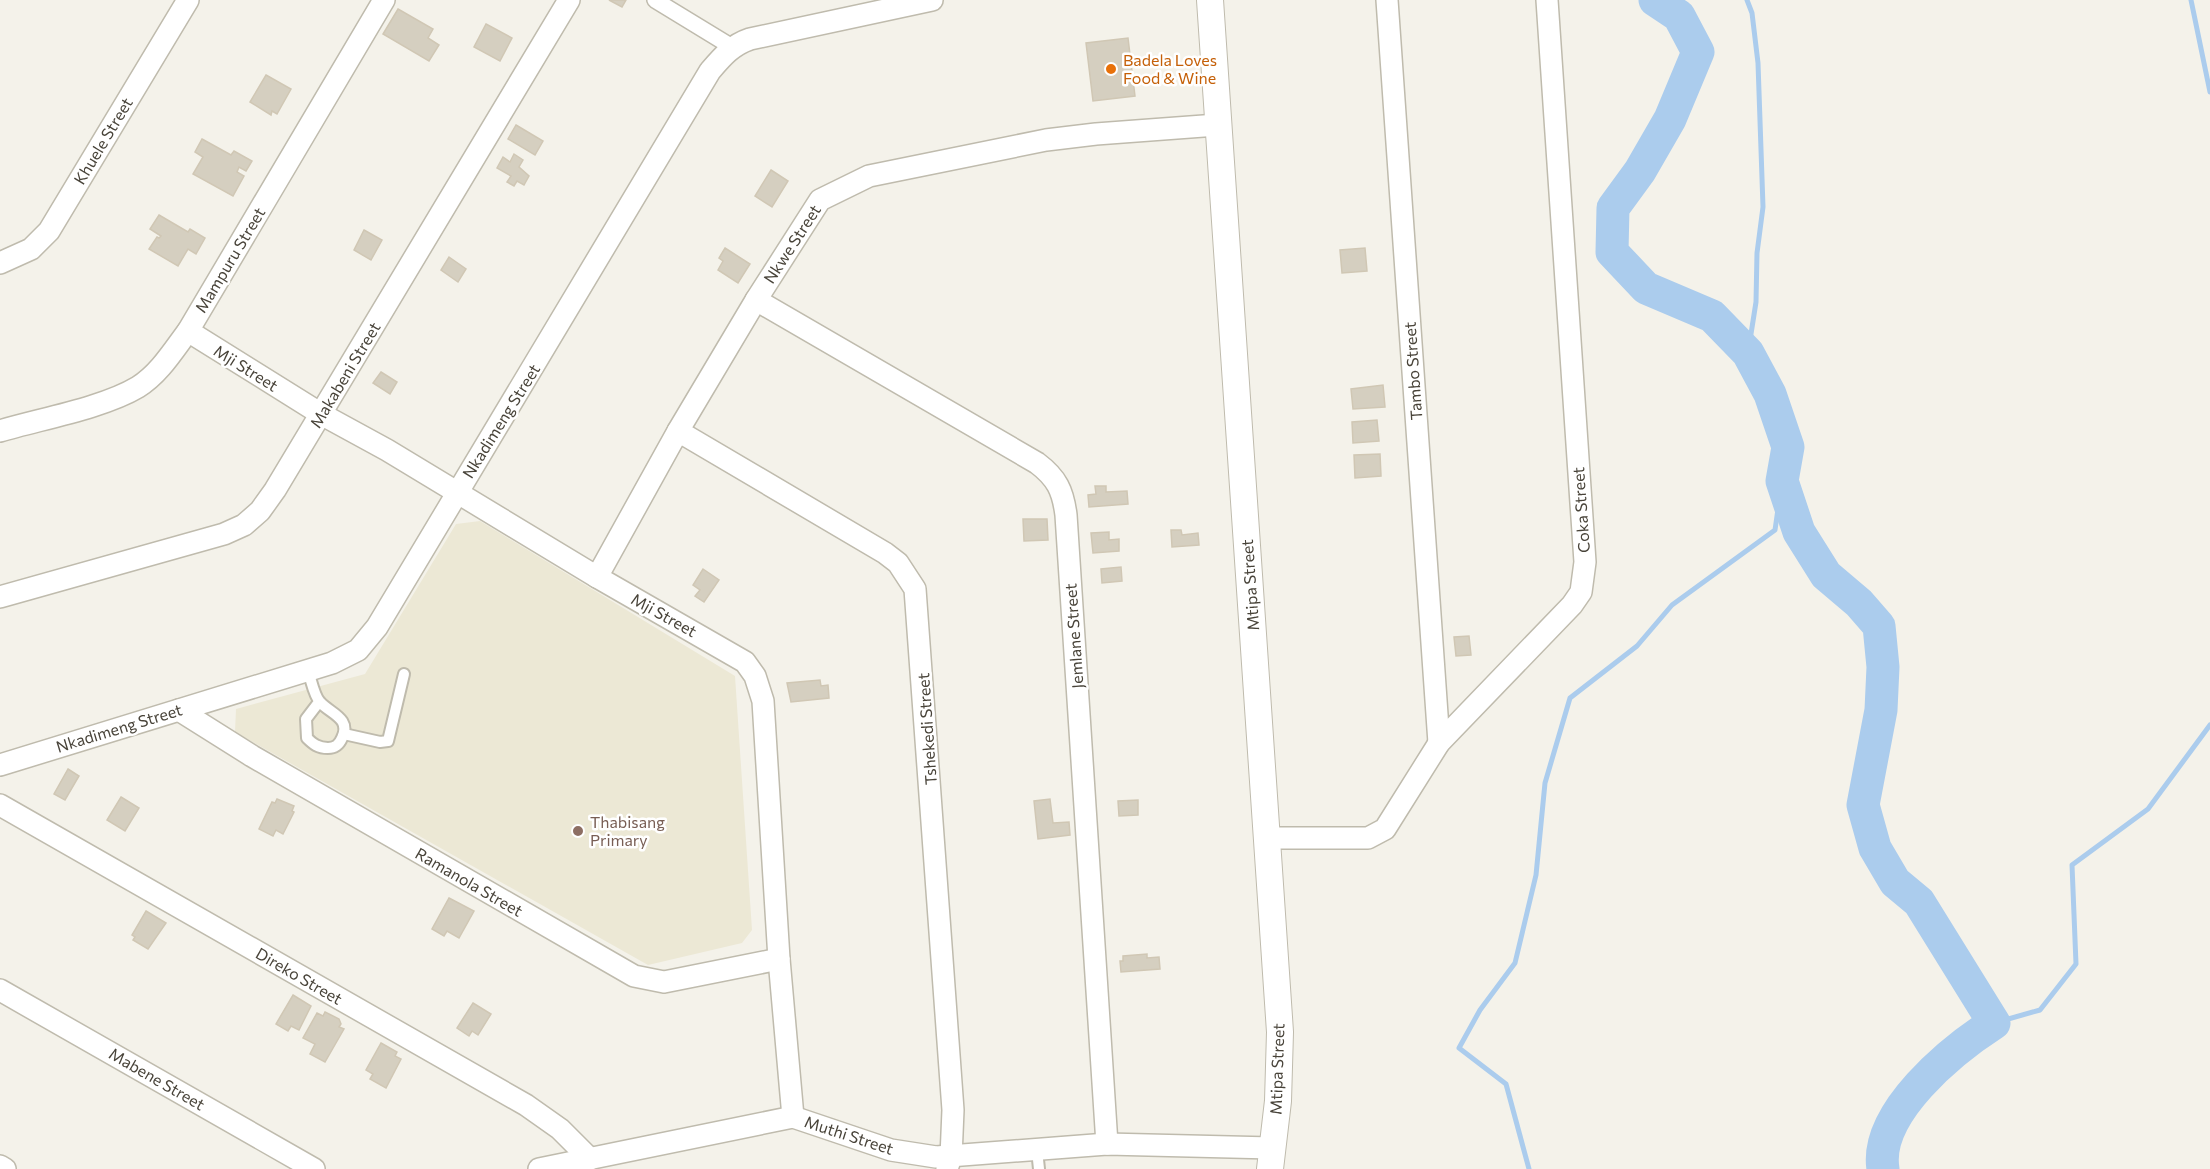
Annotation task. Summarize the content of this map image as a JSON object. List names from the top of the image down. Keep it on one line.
{"streets":{"street":["Khuele Street","Nkwe Street","Mampuru Street","Mji Street","Tambo Street","Makabeni Street","Nkadimeng Street","Coka Street","Mtipa Street","Jemlane Street","Tshekedi Street","Ramanola Street","Direko Street","Mabene Street","Muthi Street"]},"crossings":[["Nkwe Street","Mji Street"],["Nkwe Street","Mtipa Street"],["Nkwe Street","Jemlane Street"],["Nkwe Street","Tshekedi Street"],["Mampuru Street","Mji Street"],["Mji Street","Makabeni Street"],["Mji Street","Nkadimeng Street"],["Mji Street","Ramanola Street"],["Mji Street","Muthi Street"],["Tambo Street","Coka Street"],["Nkadimeng Street","Ramanola Street"],["Coka Street","Mtipa Street"],["Mtipa Street","Muthi Street"],["Jemlane Street","Muthi Street"],["Tshekedi Street","Muthi Street"],["Direko Street","Muthi Street"]],"places":["Badela Loves Food & Wine","Thabisang Primary"]}
